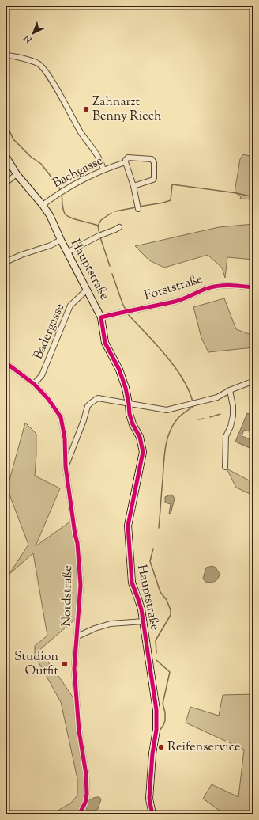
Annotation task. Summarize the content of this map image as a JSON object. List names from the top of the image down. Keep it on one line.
{"streets":{"street":["Bachgasse","Hauptstraße","Forststraße","Badergasse","Nordstraße"]},"crossings":[["Bachgasse","Hauptstraße"],["Hauptstraße","Forststraße"],["Hauptstraße","Badergasse"],["Badergasse","Nordstraße"]],"places":["Zahnarzt Benny Riech","Studion Outfit","Reifenservice"],"north":"bottom left"}
